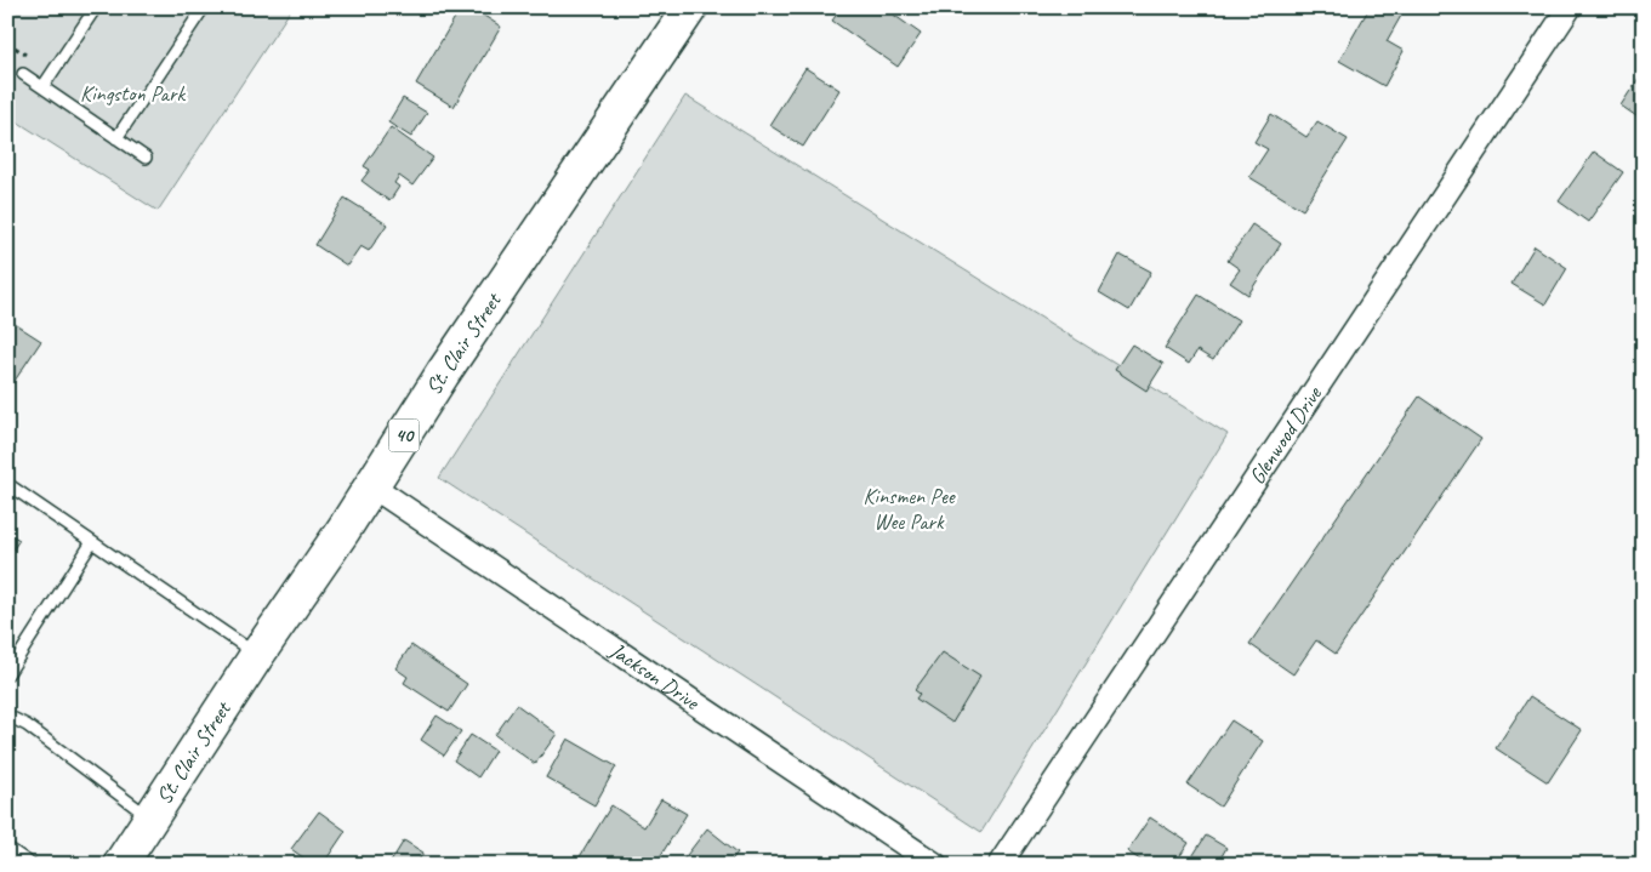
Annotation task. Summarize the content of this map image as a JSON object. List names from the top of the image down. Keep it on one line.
{"streets":{"main road":["St. Clair Street","40"],"street":["Glenwood Drive","Jackson Drive"]},"crossings":[["St. Clair Street","Jackson Drive"]],"parks":["Kingston Park","Kinsmen Pee Wee Park"]}
